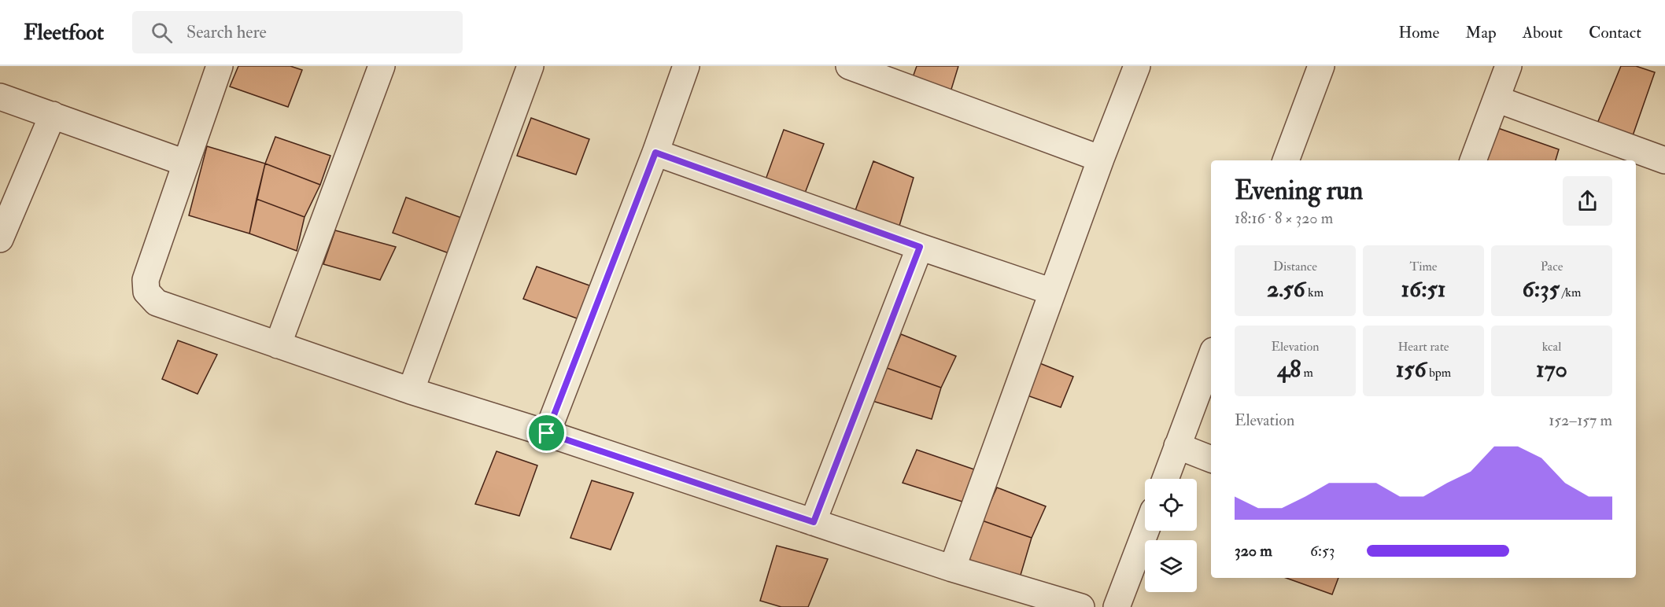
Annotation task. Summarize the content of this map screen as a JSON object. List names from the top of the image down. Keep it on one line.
{"page":{"header":"Fleetfoot","search":"Search here","nav":["Home","Map","About","Contact"],"heading":["Evening run","18:16 · 8 × 320 m"],"stats":[["Distance","2.56 km"],["Time","16:51"],["Pace","6:35 /km"],["Elevation","48 m"],["Heart rate","156 bpm"],["kcal","170"]],"chart":["Elevation","152–157 m"],"list":[{"name":"320 m","note":"6:53"}]}}
